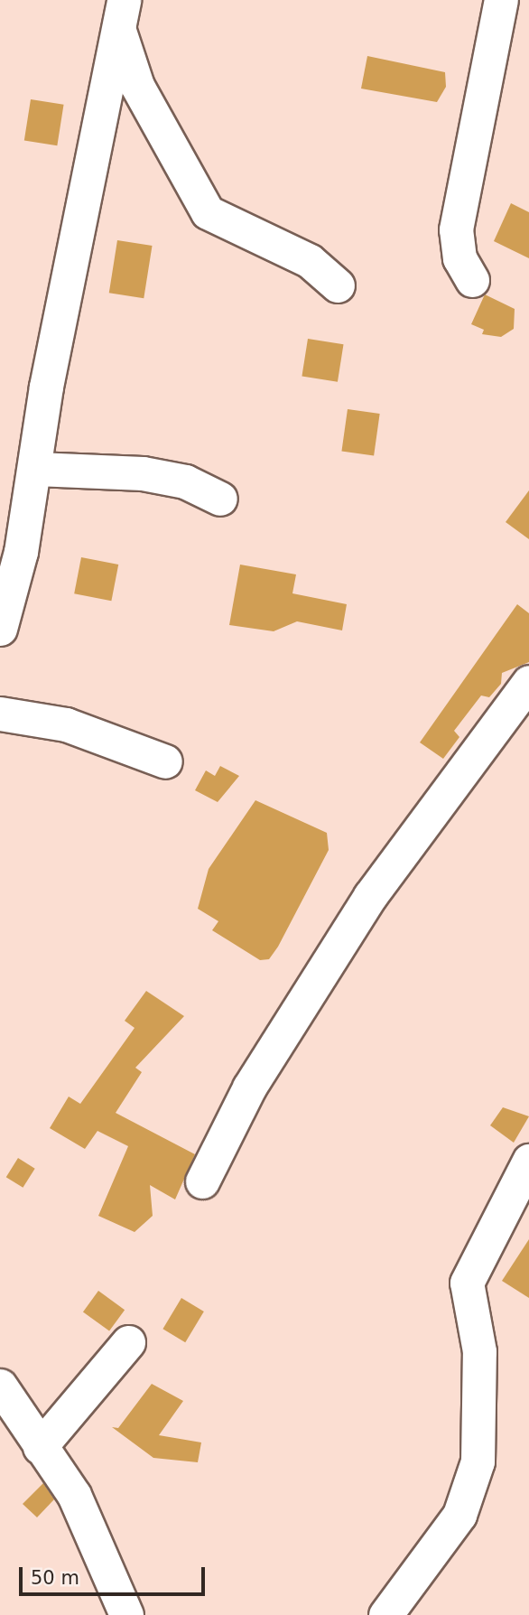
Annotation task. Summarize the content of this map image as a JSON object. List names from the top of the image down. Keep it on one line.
{"scale_bar":"50 m"}
